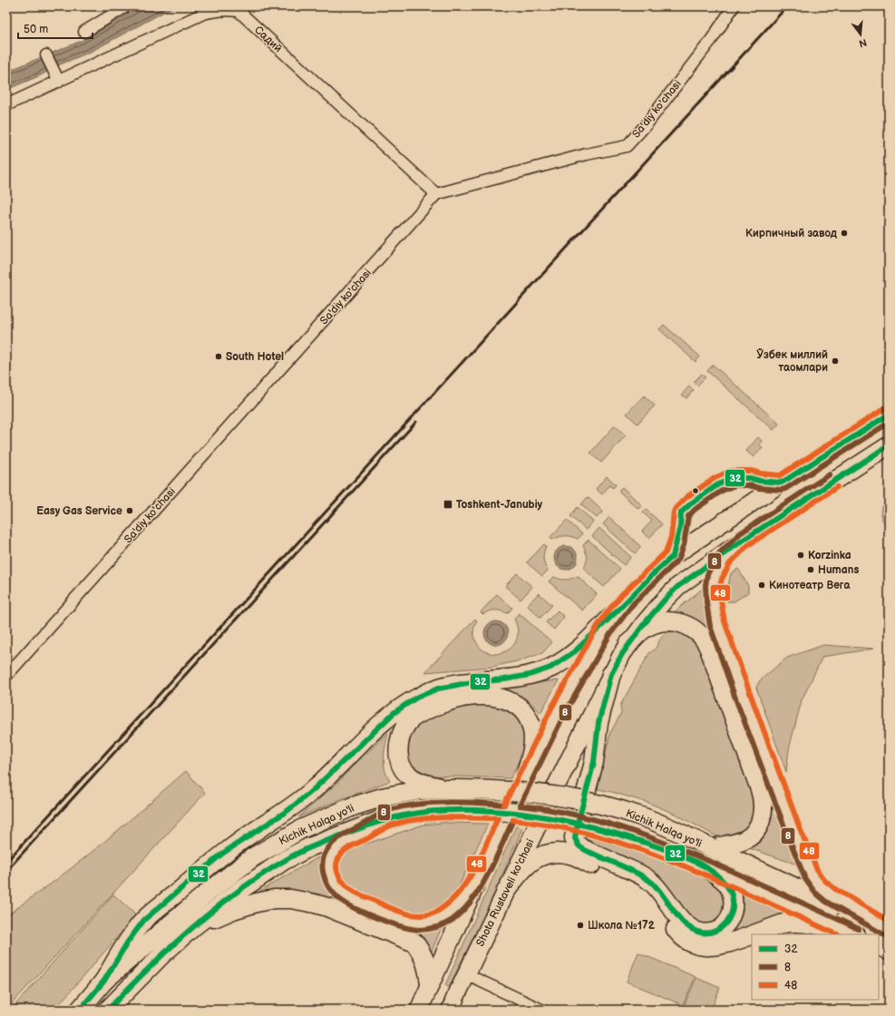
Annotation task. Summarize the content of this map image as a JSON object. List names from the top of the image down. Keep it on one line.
{"streets":{"highway":["Kichik Halqa yo'li"],"main road":["Shota Rustaveli ko'chasi"],"street":["Садий","Sa'diy ko'chasi"]},"crossings":[["Садий","Sa'diy ko'chasi"]],"places":{"other":["Кирпичный завод","South Hotel","Ўзбек миллий таомлари","Easy Gas Service","Korzinka","Humans","Кинотеатр Вега","Школа №172"],"transit":["Toshkent-Janubiy"]},"lines":["transit line 48","transit line 32","transit line 8"],"legend":["32","8","48"],"scale_bar":"50 m","north":"bottom"}
